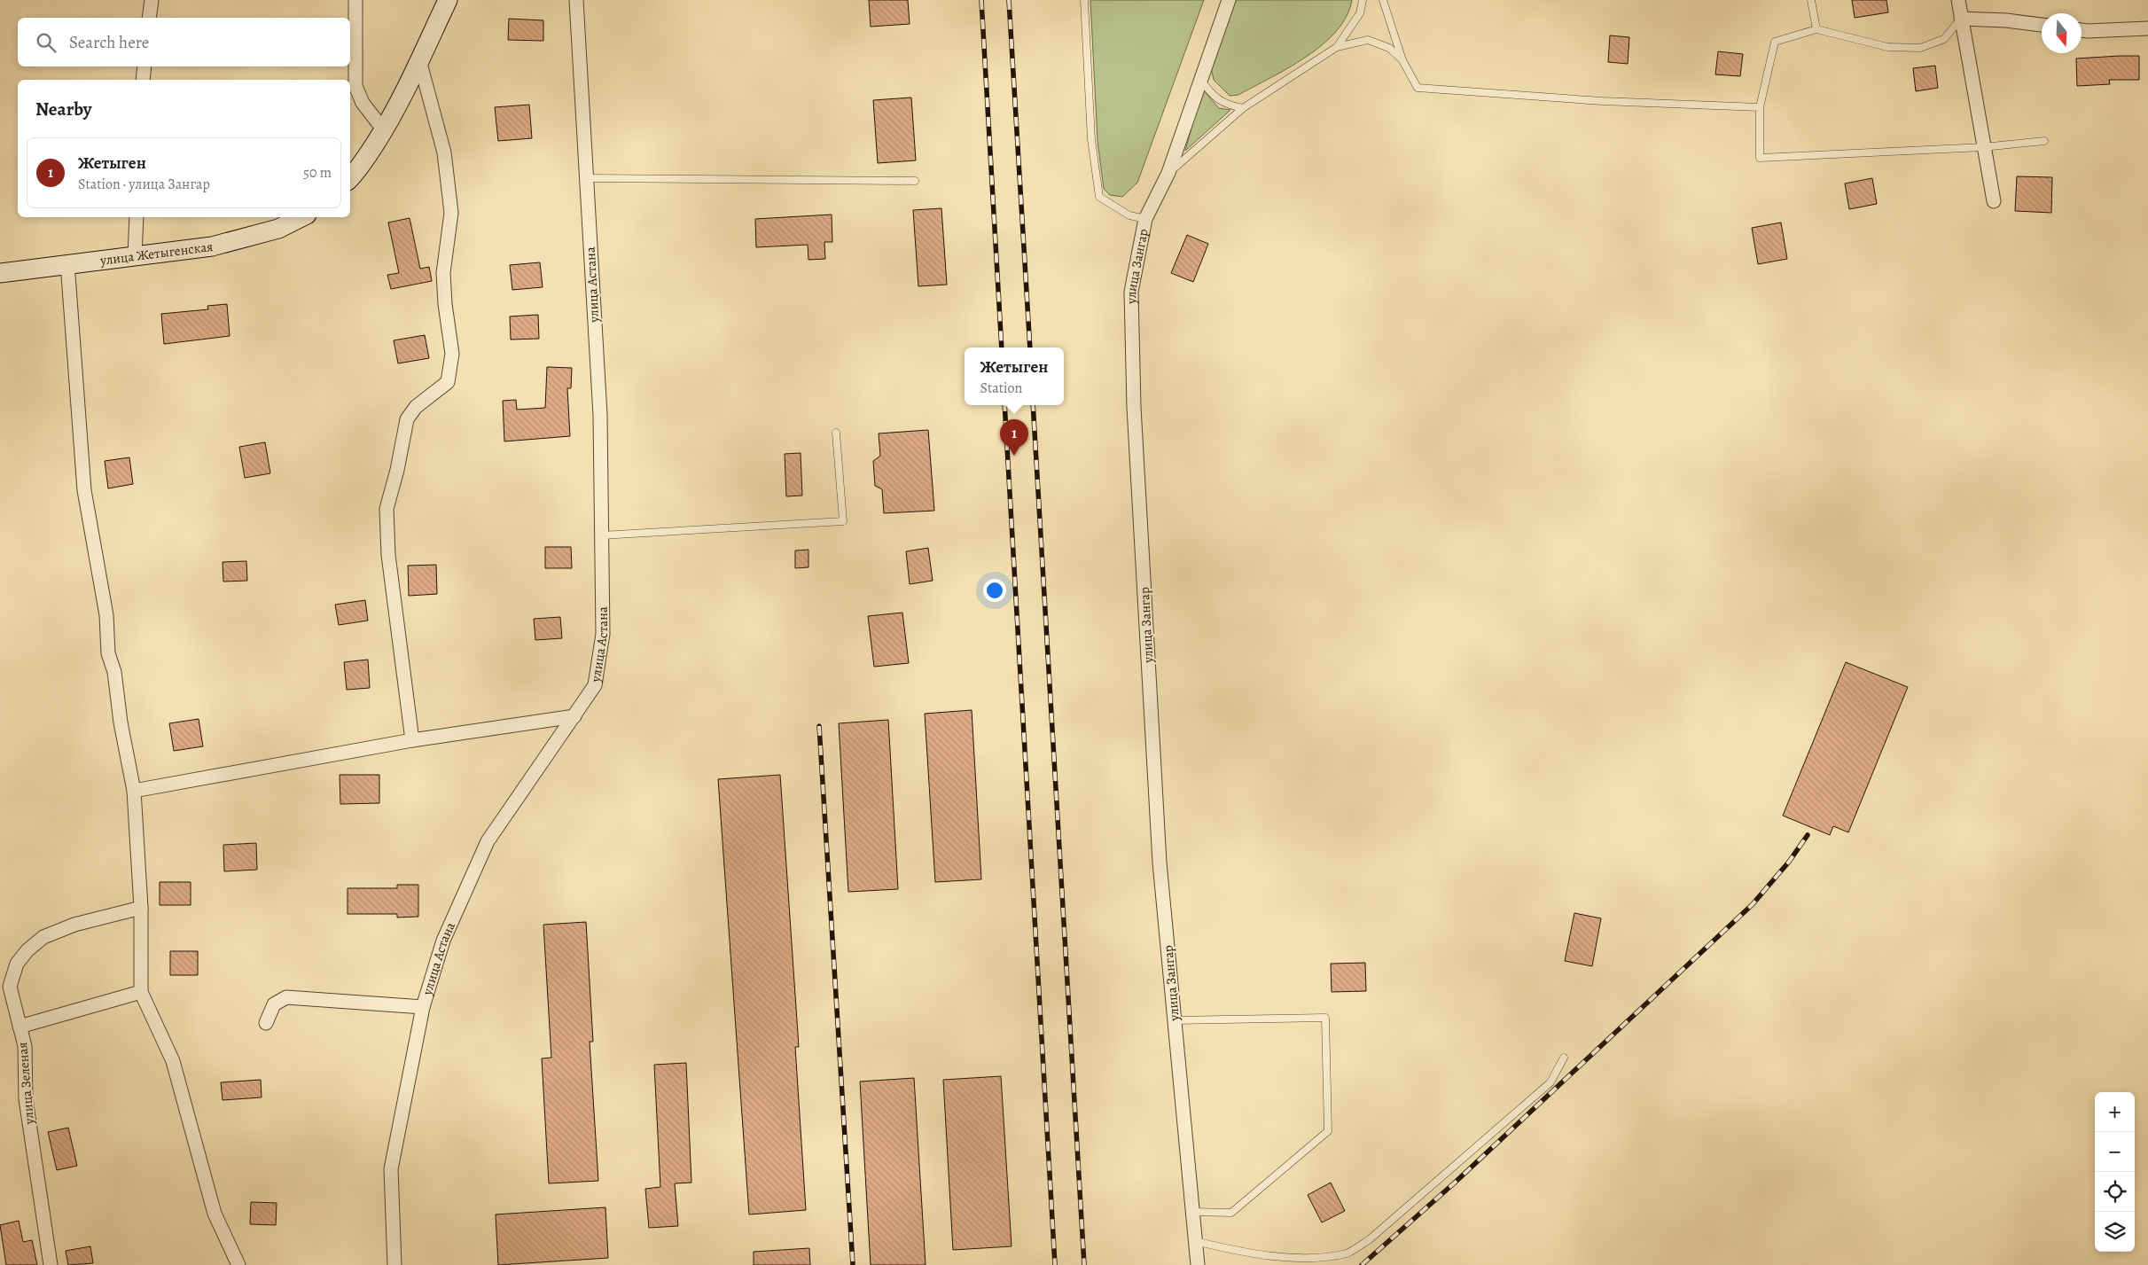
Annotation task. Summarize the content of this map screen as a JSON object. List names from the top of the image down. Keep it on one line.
{"streets":{"main road":["улица Жетыгенская"],"street":["улица Зангар","улица Астана","улица Зеленая"]},"north":"bottom","page":{"search":"Search here","heading":"Nearby","list":[{"mark":"1","name":"Жетыген","note":"Station · улица Зангар","value":"50 m"}],"popup":["Жетыген","Station"],"pins":"1","map_buttons":["+","−"]}}
